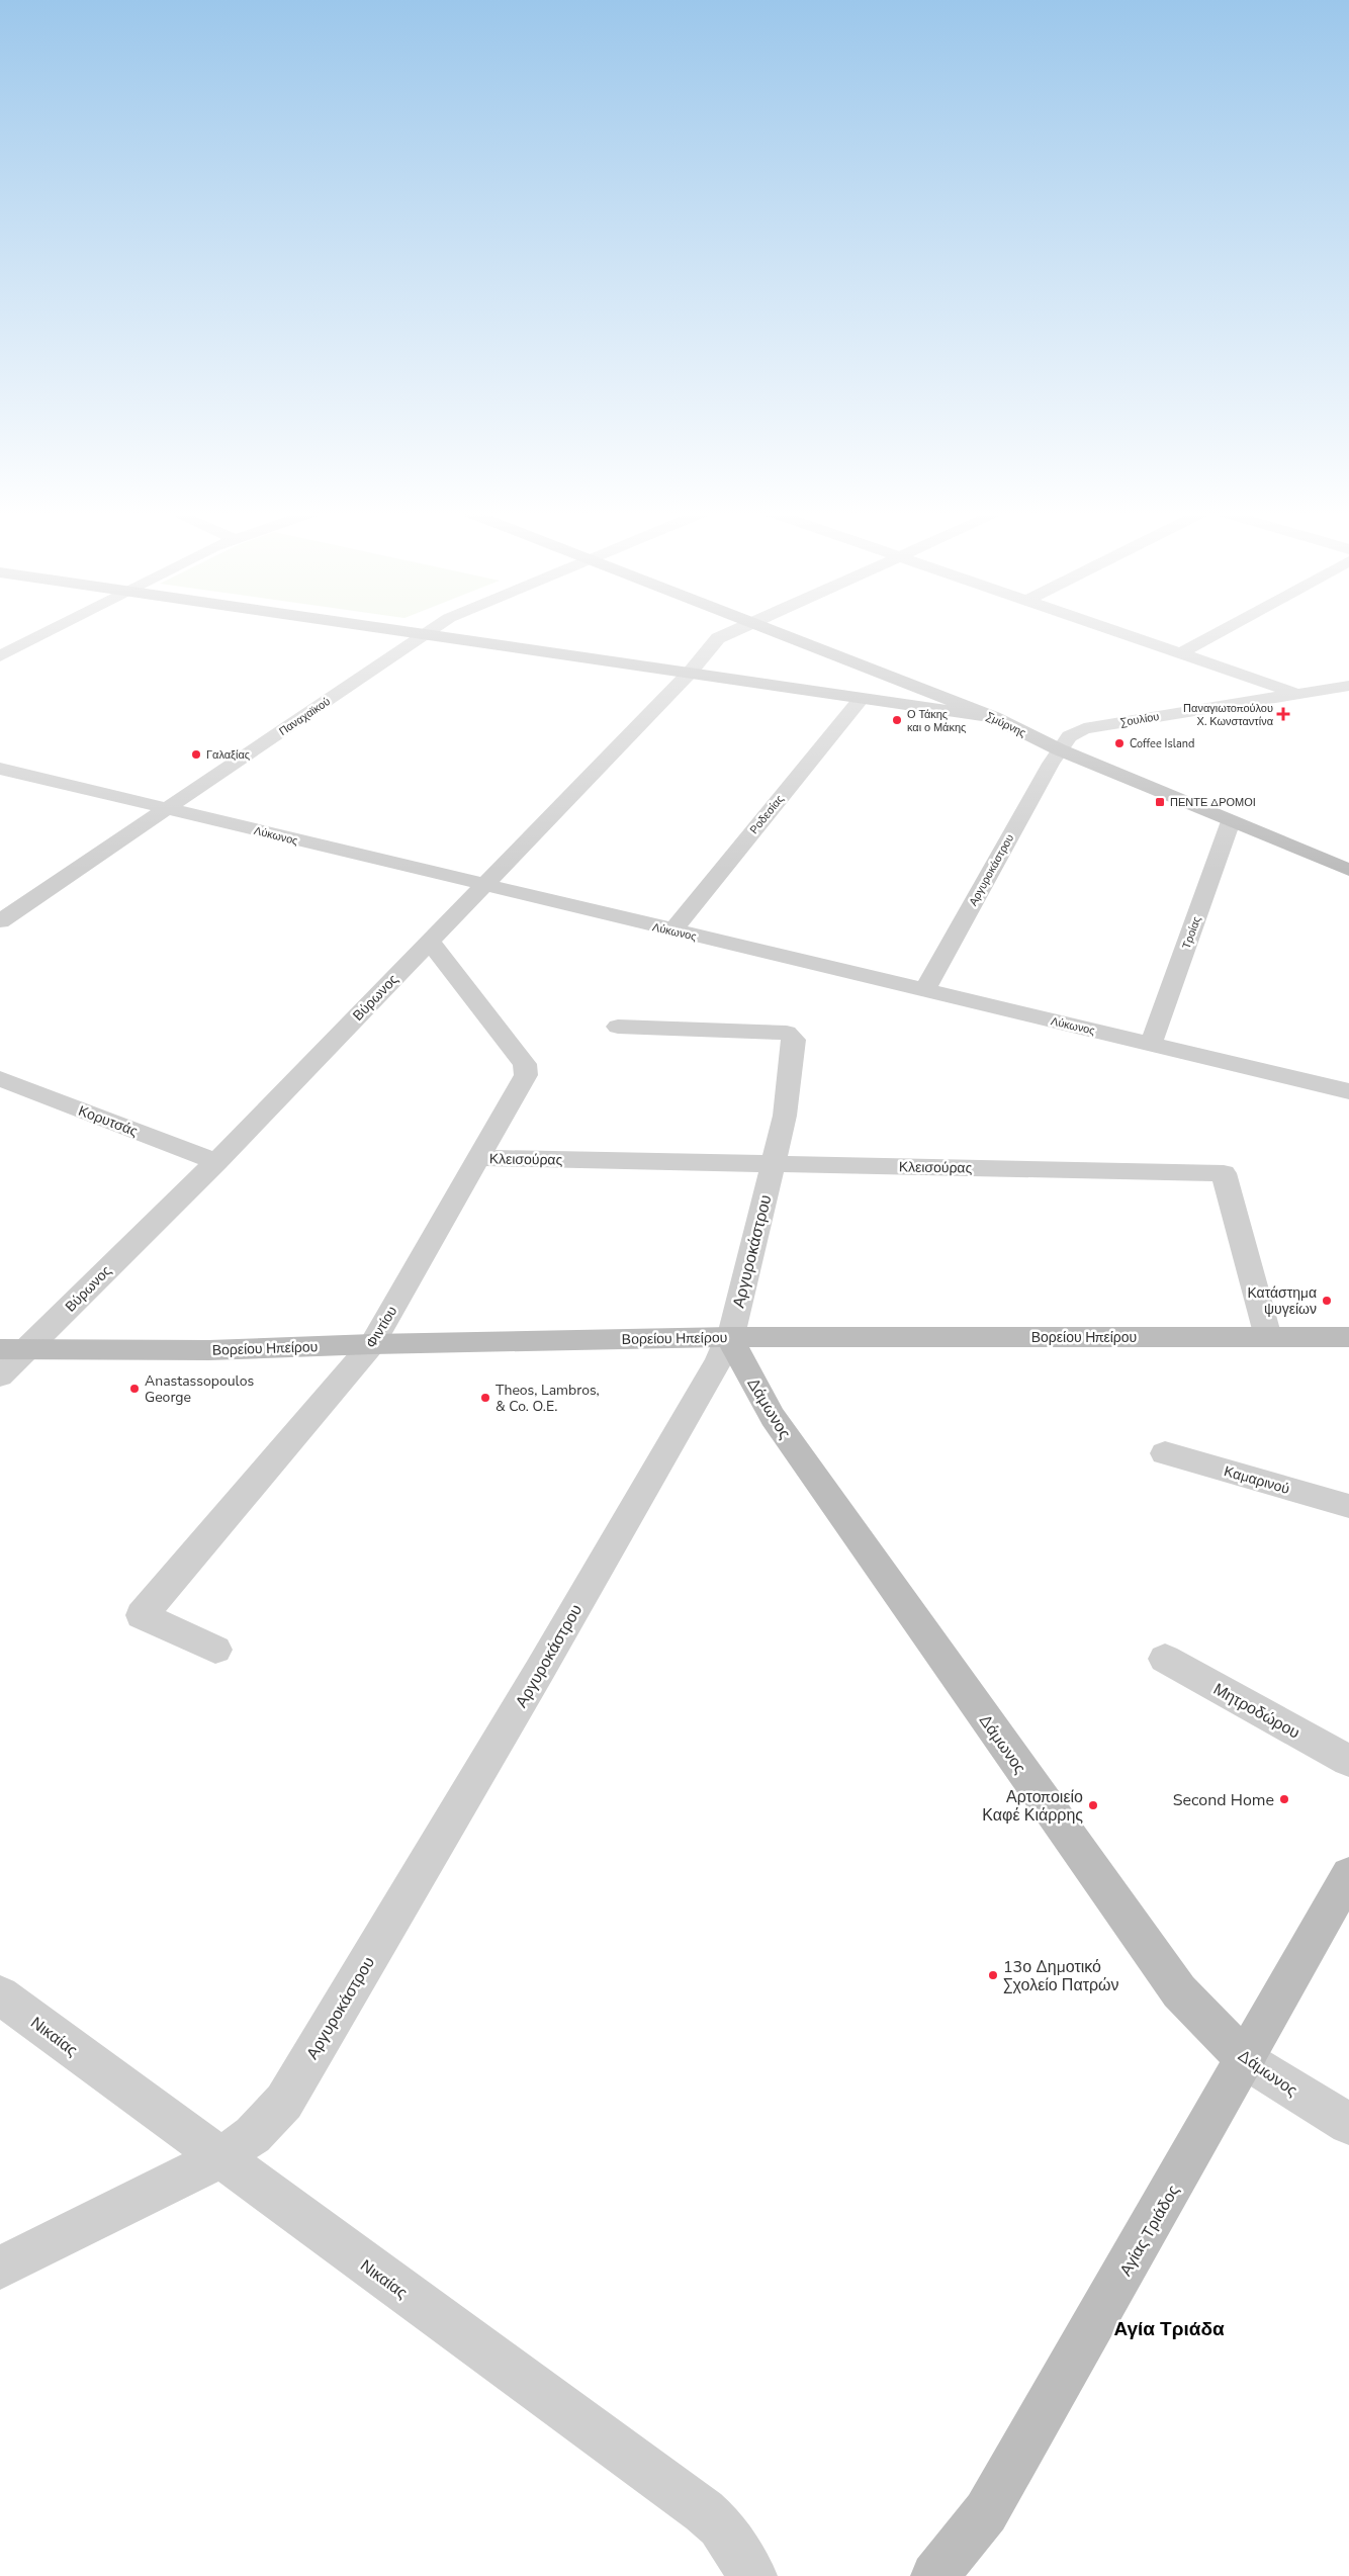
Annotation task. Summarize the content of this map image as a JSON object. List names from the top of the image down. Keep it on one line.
{"streets":{"main road":["Σμύρνης","Βορείου Ηπείρου","Δάμωνος","Αγίας Τριάδος"],"street":["Παναχαϊκού","Σουλίου","Ροδεσίας","Λύκωνος","Αργυροκάστρου","Τροίας","Βύρωνος","Κορυτσάς","Κλεισούρας","Φιντίου","Καμαρινού","Μητροδώρου","Νικαίας"]},"crossings":[["Παναχαϊκού","Λύκωνος"],["Σουλίου","Σμύρνης"],["Σουλίου","Αργυροκάστρου"],["Σμύρνης","Αργυροκάστρου"],["Σμύρνης","Τροίας"],["Ροδεσίας","Λύκωνος"],["Λύκωνος","Αργυροκάστρου"],["Λύκωνος","Τροίας"],["Λύκωνος","Βύρωνος"],["Αργυροκάστρου","Κλεισούρας"],["Αργυροκάστρου","Βορείου Ηπείρου"],["Αργυροκάστρου","Δάμωνος"],["Αργυροκάστρου","Νικαίας"],["Βύρωνος","Κορυτσάς"],["Βύρωνος","Φιντίου"],["Βύρωνος","Βορείου Ηπείρου"],["Κλεισούρας","Φιντίου"],["Κλεισούρας","Βορείου Ηπείρου"],["Φιντίου","Βορείου Ηπείρου"],["Βορείου Ηπείρου","Δάμωνος"],["Δάμωνος","Αγίας Τριάδος"]],"districts":["Αγία Τριάδα"],"places":{"health":["Παναγιωτοπούλου Χ. Κωνσταντίνα"],"other":["Ο Τάκης και ο Μάκης","Coffee Island","Γαλαξίας","Κατάστημα ψυγείων","Anastassopoulos George","Theos, Lambros, & Co. O.E.","Second Home","Αρτοποιείο Καφέ Κιάρρης","13ο Δημοτικό Σχολείο Πατρών"],"transit":["ΠΕΝΤΕ ΔΡΟΜΟΙ"]}}
